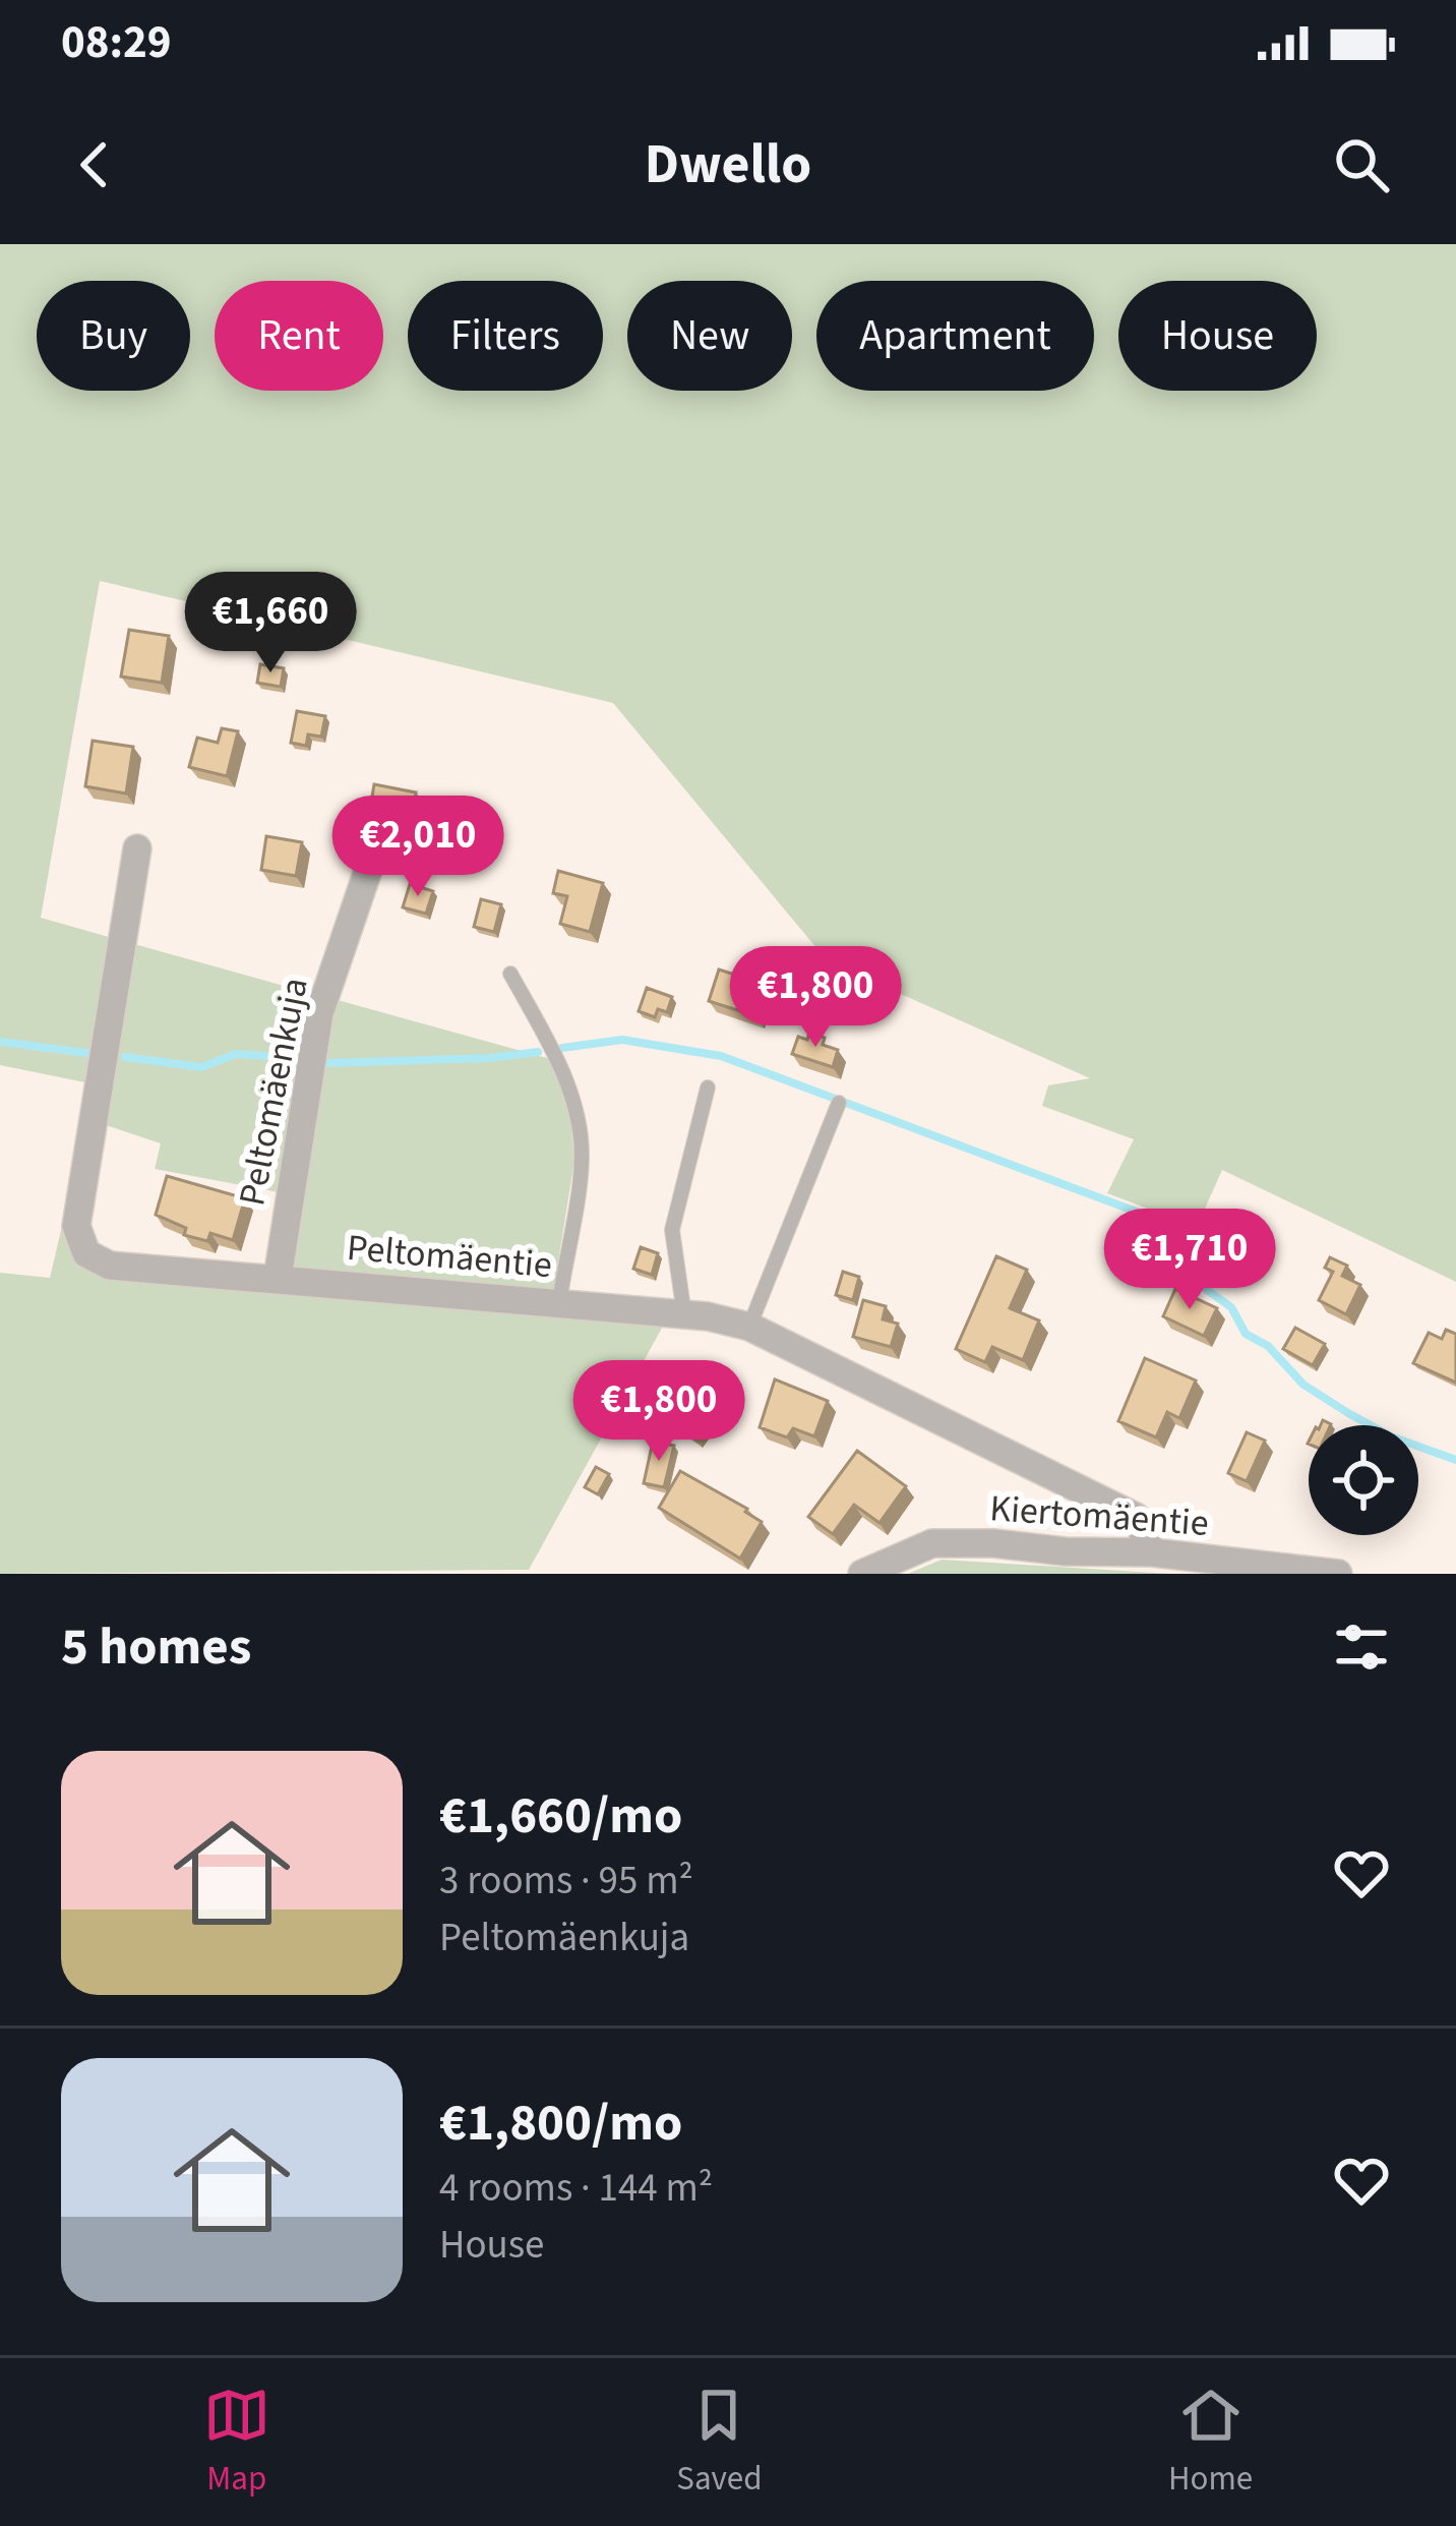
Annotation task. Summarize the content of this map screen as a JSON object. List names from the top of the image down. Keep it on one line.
{"streets":{"street":["Peltomäenkuja","Peltomäentie","Kiertomäentie"]},"crossings":[["Peltomäenkuja","Peltomäentie"],["Peltomäentie","Kiertomäentie"]],"page":{"status":"08:29","header":"Dwello","chip":["Buy","Rent","Filters","New","Apartment","House"],"price":["€1,660","€2,010","€1,800","€1,710","€1,800"],"heading":"5 homes","list":[{"name":"€1,660/mo","note":"3 rooms · 95 m² · Peltomäenkuja"},{"name":"€1,800/mo","note":"4 rooms · 144 m² · House"}],"tabs":["Map","Saved","Home"]}}
